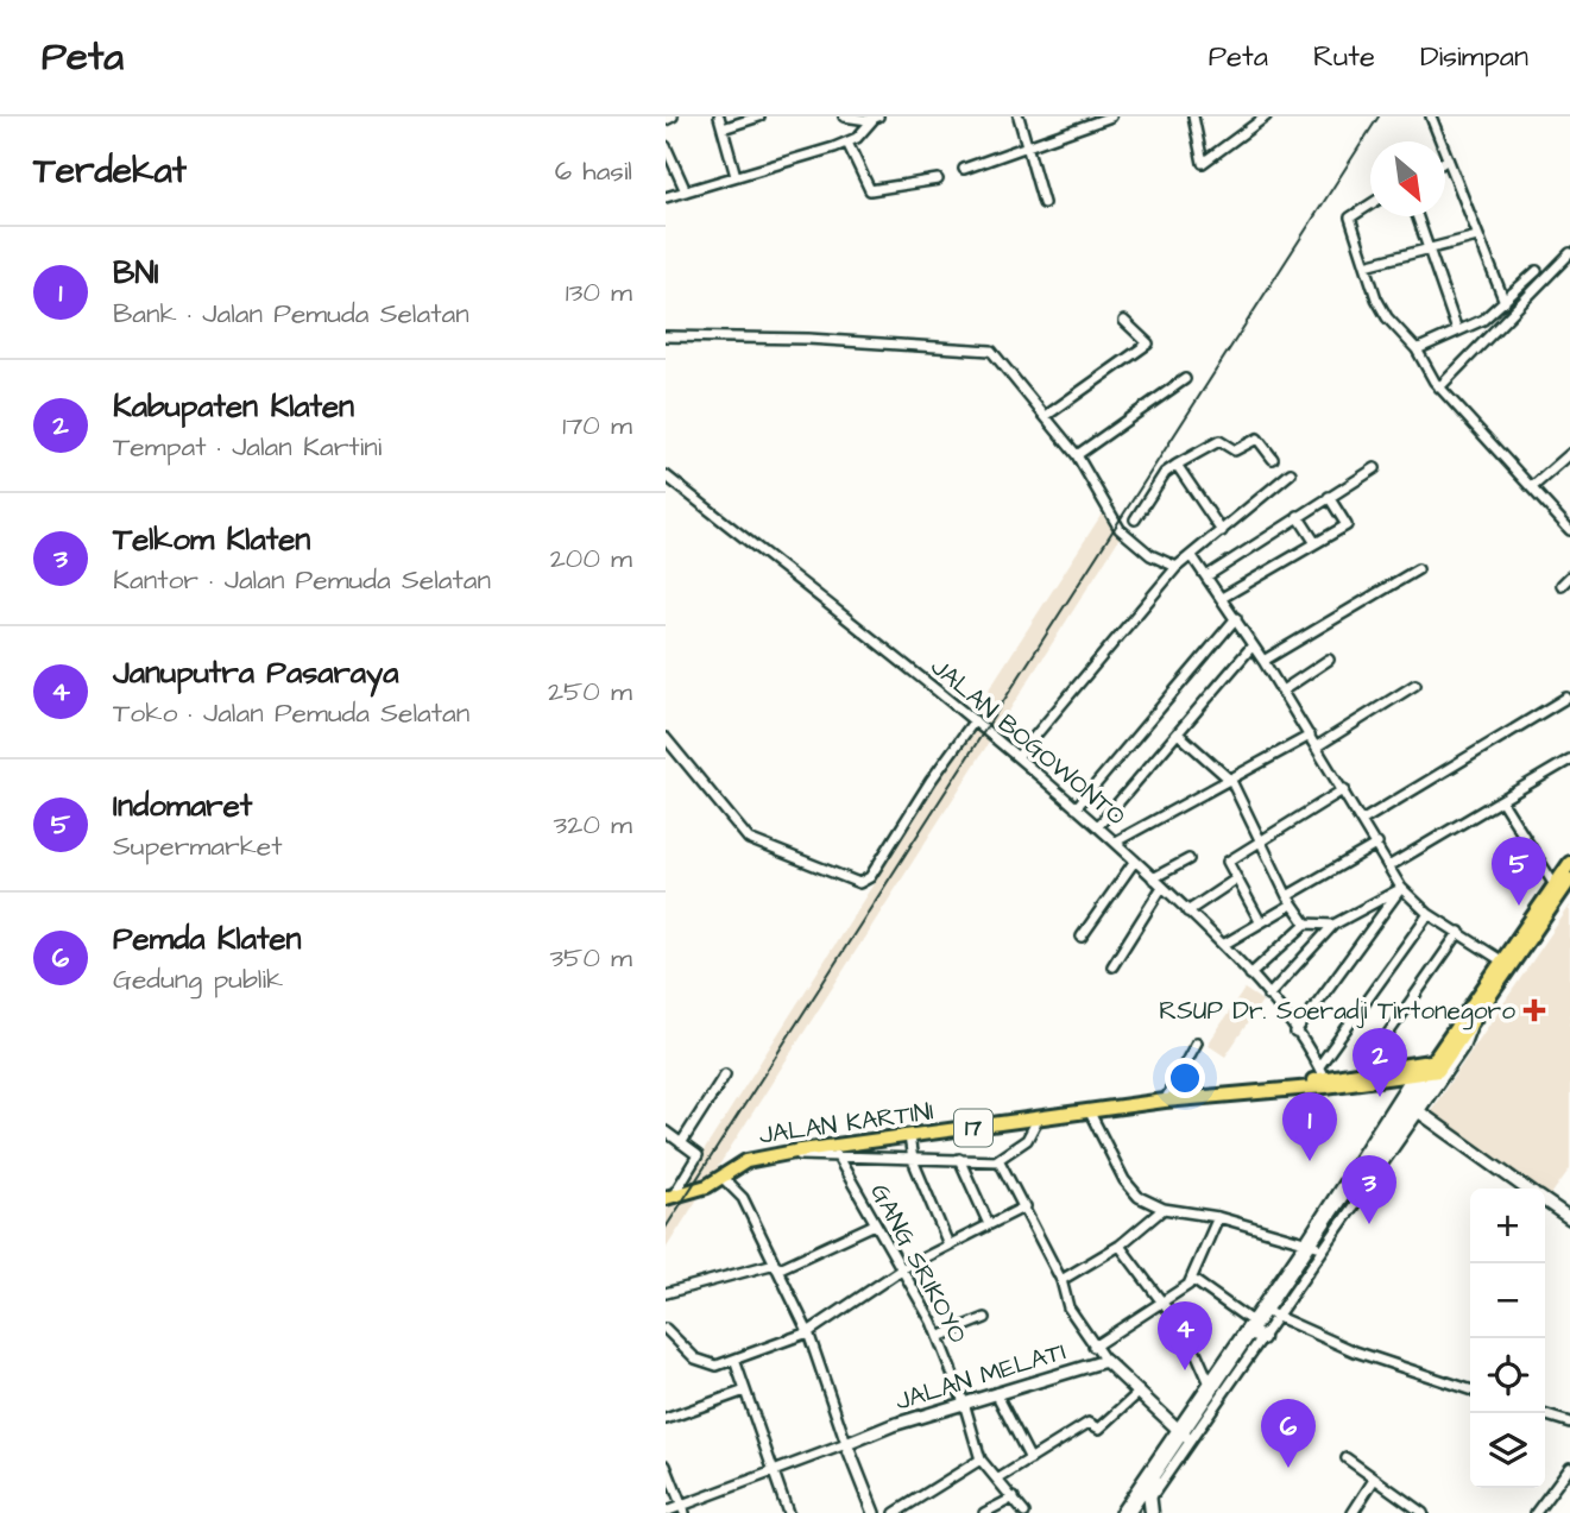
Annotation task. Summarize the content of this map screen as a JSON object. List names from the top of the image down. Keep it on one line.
{"streets":{"highway":["JALAN KARTINI","17"],"street":["JALAN BOGOWONTO","GANG SRIKOYO","JALAN MELATI"]},"crossings":[["JALAN BOGOWONTO","JALAN KARTINI"],["JALAN KARTINI","GANG SRIKOYO"],["GANG SRIKOYO","JALAN MELATI"]],"places":{"health":["RSUP Dr. Soeradji Tirtonegoro"]},"north":"bottom right","page":{"header":"Peta","nav":["Peta","Rute","Disimpan"],"heading":["Terdekat","6 hasil"],"list":[{"mark":"1","name":"BNI","note":"Bank · Jalan Pemuda Selatan","value":"130 m"},{"mark":"2","name":"Kabupaten Klaten","note":"Tempat · Jalan Kartini","value":"170 m"},{"mark":"3","name":"Telkom Klaten","note":"Kantor · Jalan Pemuda Selatan","value":"200 m"},{"mark":"4","name":"Januputra Pasaraya","note":"Toko · Jalan Pemuda Selatan","value":"250 m"},{"mark":"5","name":"Indomaret","note":"Supermarket","value":"320 m"},{"mark":"6","name":"Pemda Klaten","note":"Gedung publik","value":"350 m"}],"pins":["5","2","1","3","4","6"],"map_buttons":["+","−"]}}
